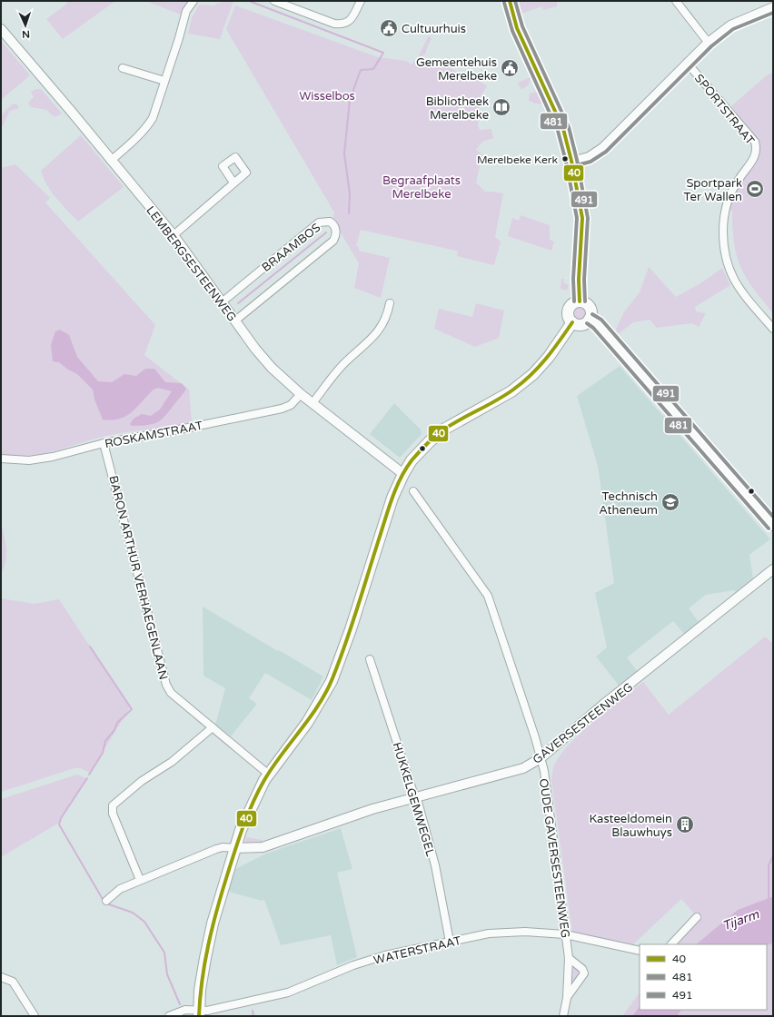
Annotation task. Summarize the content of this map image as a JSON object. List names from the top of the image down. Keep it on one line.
{"streets":{"street":["SPORTSTRAAT","BRAAMBOS","LEMBERGSESTEENWEG","ROSKAMSTRAAT","BARON ARTHUR VERHAEGENLAAN","GAVERSESTEENWEG","HUKKELGEMWEGEL","OUDE GAVERSESTEENWEG","WATERSTRAAT"]},"crossings":[["BRAAMBOS","LEMBERGSESTEENWEG"],["LEMBERGSESTEENWEG","ROSKAMSTRAAT"],["ROSKAMSTRAAT","BARON ARTHUR VERHAEGENLAAN"],["GAVERSESTEENWEG","HUKKELGEMWEGEL"],["GAVERSESTEENWEG","OUDE GAVERSESTEENWEG"],["HUKKELGEMWEGEL","WATERSTRAAT"],["OUDE GAVERSESTEENWEG","WATERSTRAAT"]],"water":["Tijarm"],"parks":["Wisselbos","Begraafplaats Merelbeke"],"places":{"public building":["Cultuurhuis","Gemeentehuis Merelbeke"],"library":["Bibliotheek Merelbeke"],"other":["Merelbeke Kerk"],"sports":["Sportpark Ter Wallen"],"school or university":["Technisch Atheneum"],"building":["Kasteeldomein Blauwhuys"]},"lines":["transit line 40","transit line 491","transit line 481"],"legend":["40","481","491"],"north":"bottom"}
